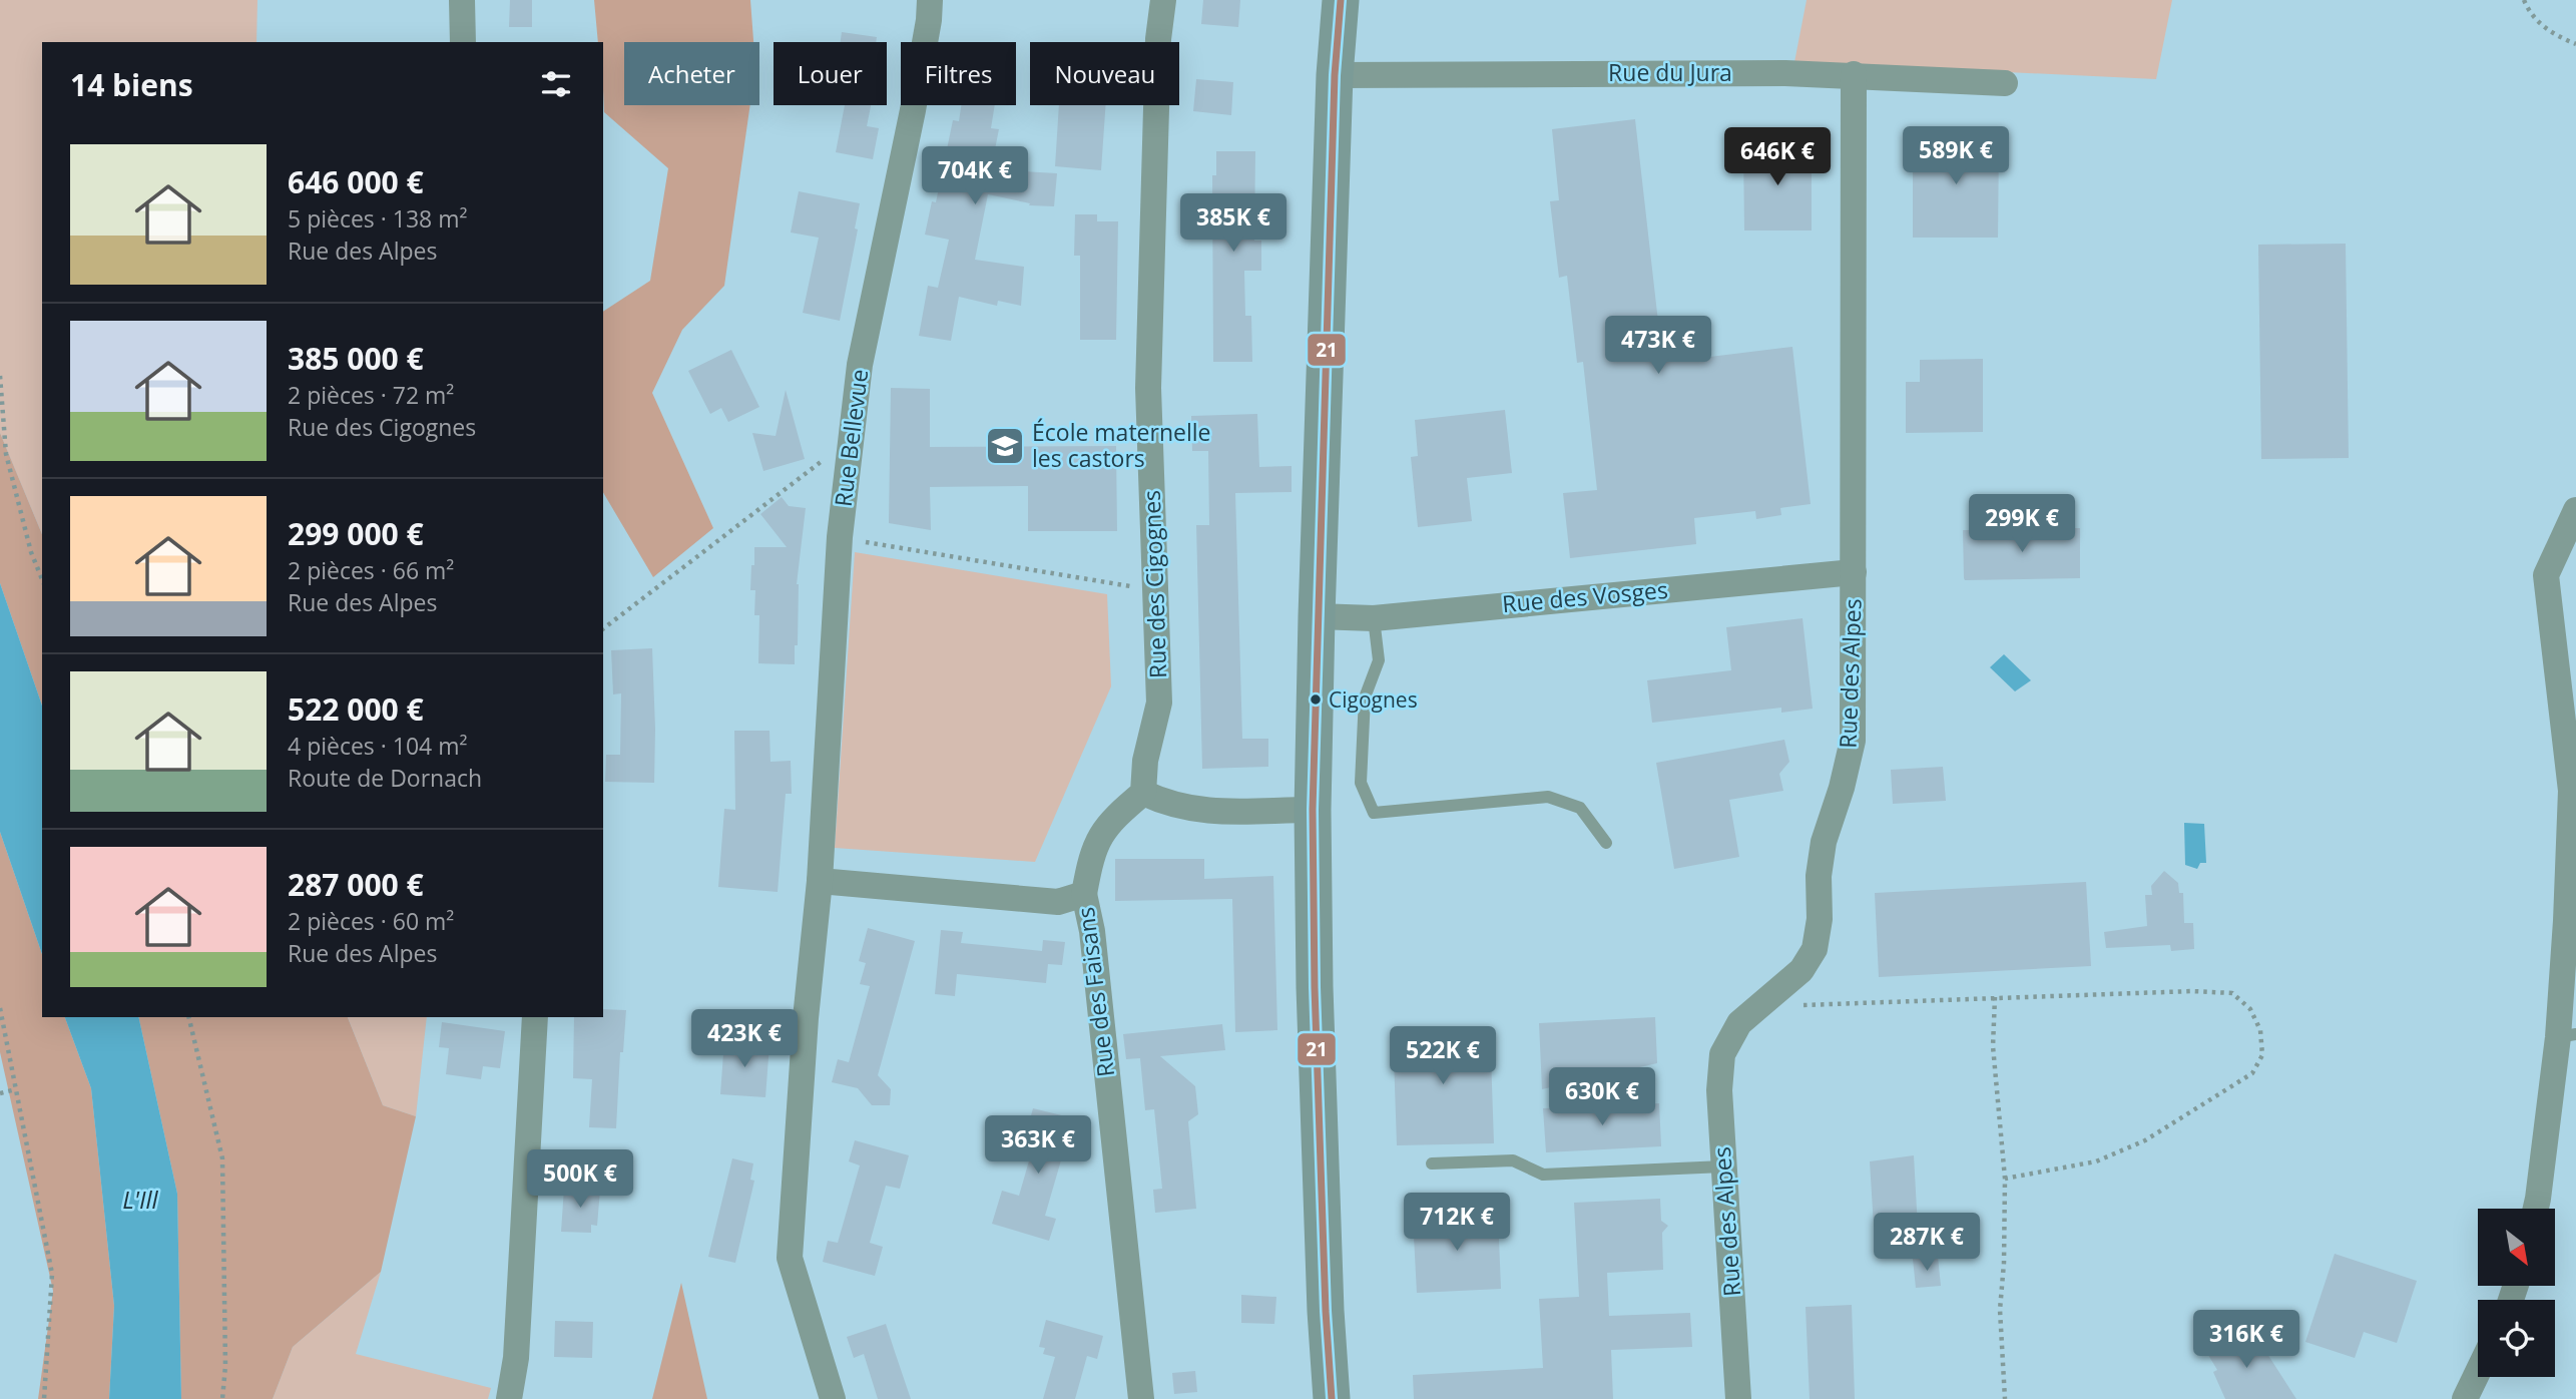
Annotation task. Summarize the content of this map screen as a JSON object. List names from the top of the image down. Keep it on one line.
{"streets":{"street":["Rue du Jura","Rue Bellevue","Rue des Cigognes","Rue des Vosges","Rue des Alpes","Rue des Faisans"]},"crossings":[["Rue du Jura","Rue des Alpes"],["Rue Bellevue","Rue des Faisans"],["Rue des Vosges","Rue des Alpes"]],"water":["L'Ill"],"places":{"school or university":["École maternelle les castors"],"other":["Cigognes"]},"lines":["transit line 21"],"north":"bottom right","page":{"chip":["Acheter","Louer","Filtres","Nouveau"],"heading":"14 biens","price":["589K €","646K €","704K €","385K €","473K €","299K €","423K €","522K €","630K €","363K €","500K €","712K €","287K €","316K €"],"list":[{"name":"646 000 €","note":"5 pièces · 138 m² · Rue des Alpes"},{"name":"385 000 €","note":"2 pièces · 72 m² · Rue des Cigognes"},{"name":"299 000 €","note":"2 pièces · 66 m² · Rue des Alpes"},{"name":"522 000 €","note":"4 pièces · 104 m² · Route de Dornach"},{"name":"287 000 €","note":"2 pièces · 60 m² · Rue des Alpes"}]}}
